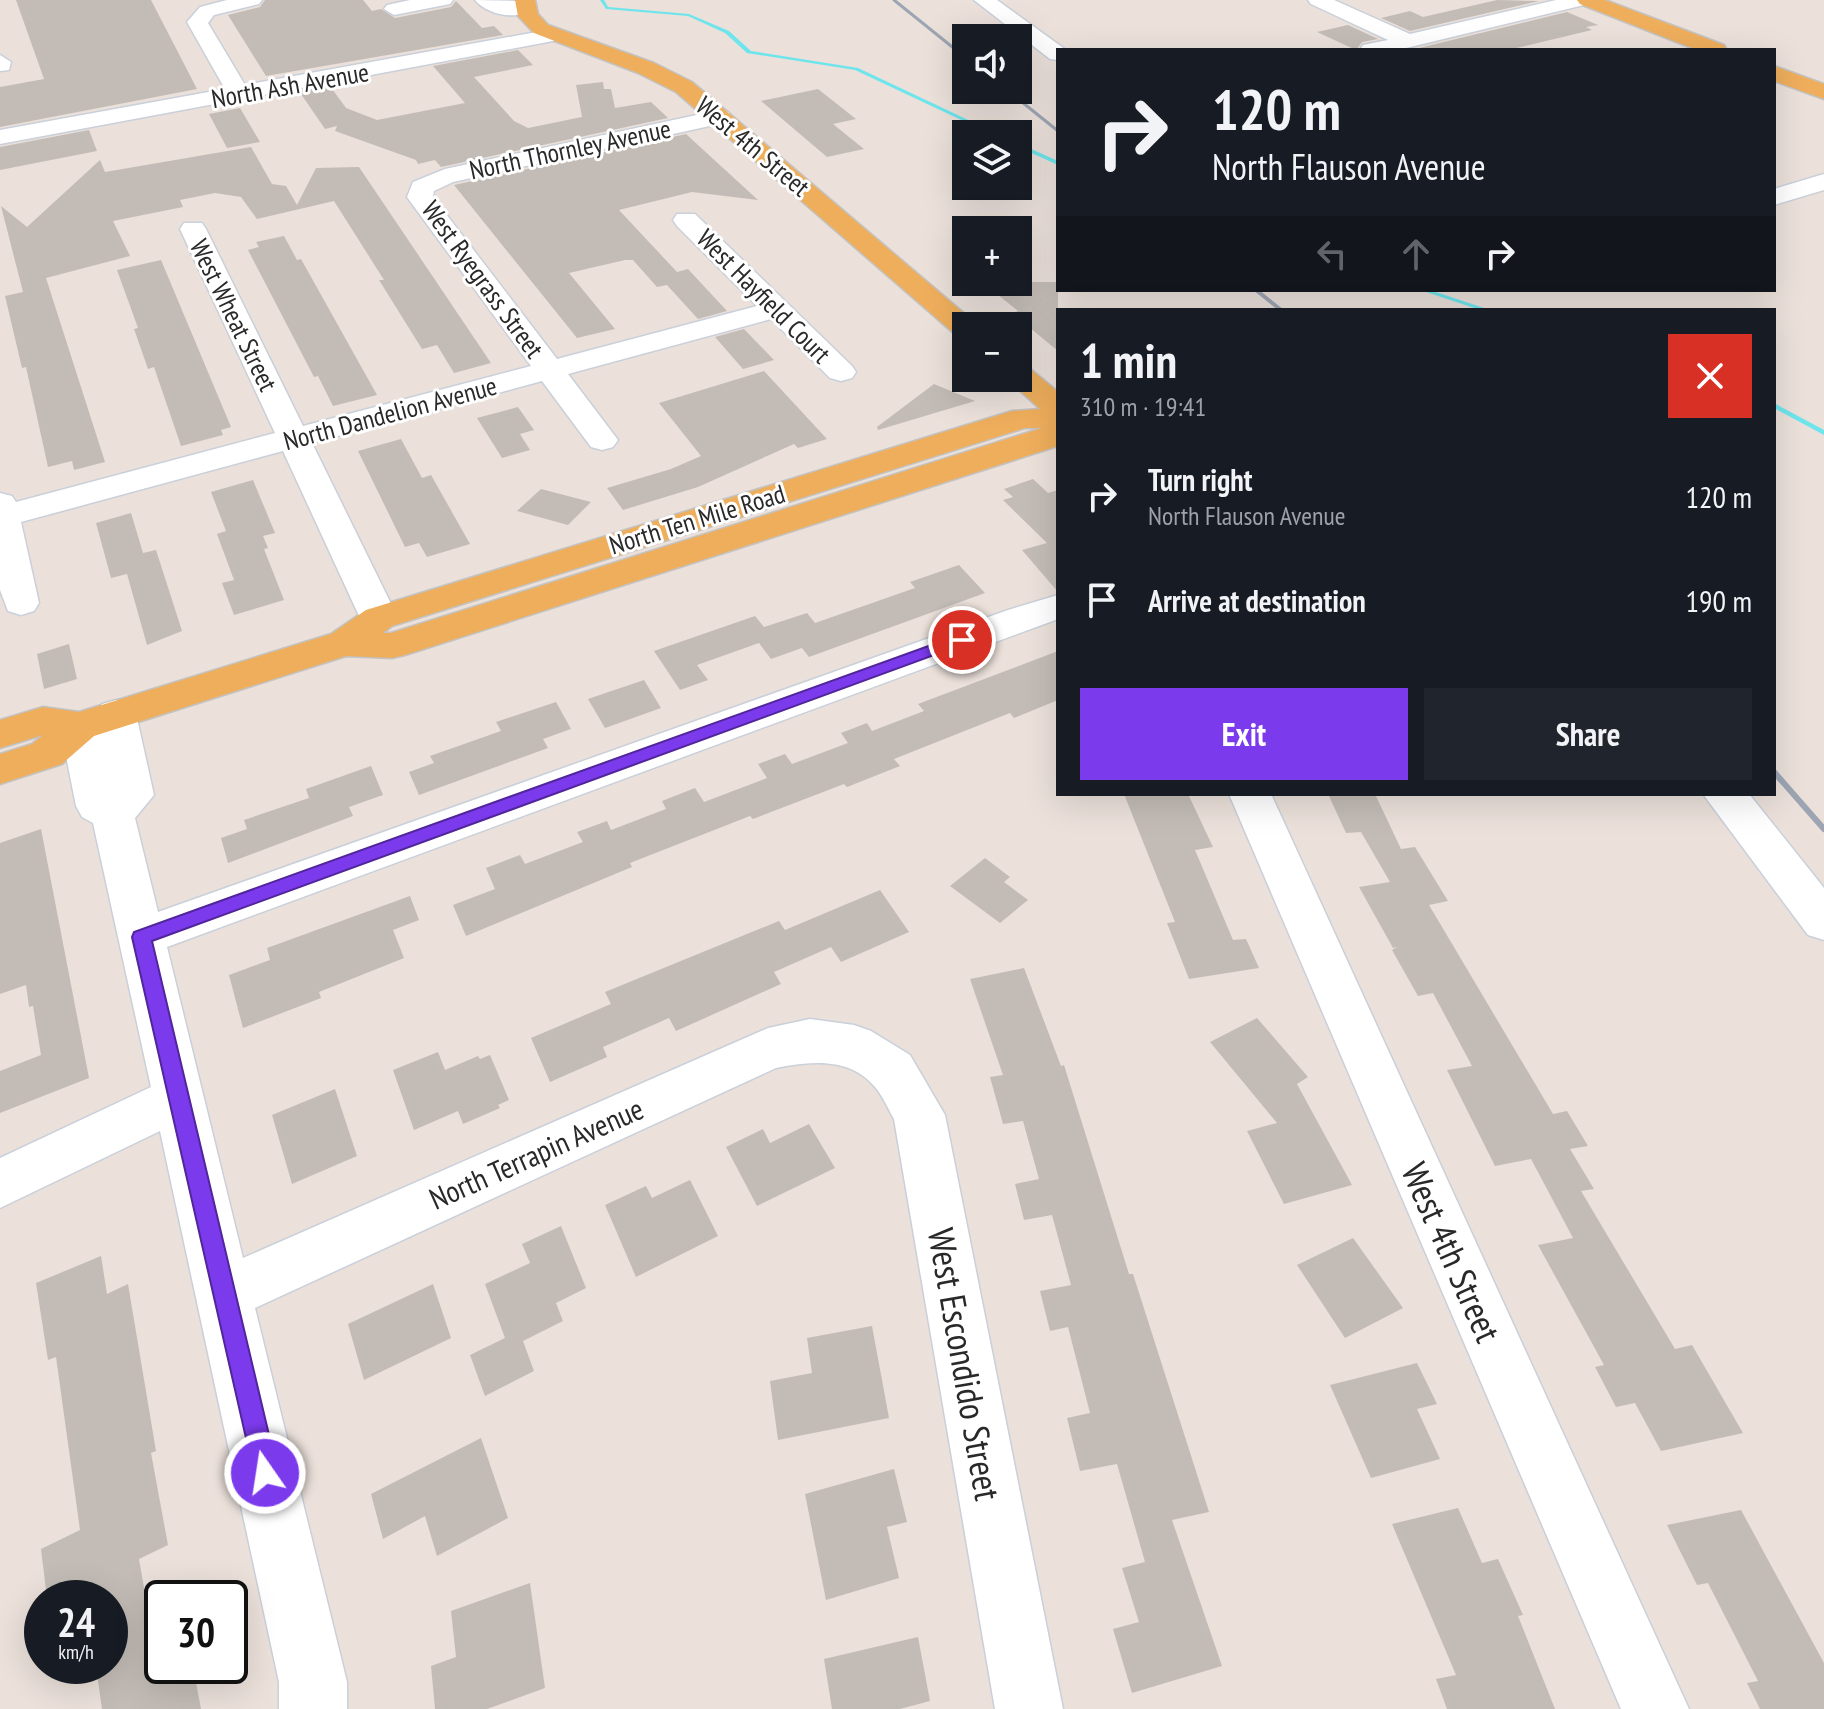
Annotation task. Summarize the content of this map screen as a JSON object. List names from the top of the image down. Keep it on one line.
{"streets":{"main road":["West 4th Street","North Ten Mile Road"],"street":["North Ash Avenue","North Thornley Avenue","West Ryegrass Street","West Hayfield Court","West Wheat Street","North Dandelion Avenue","North Terrapin Avenue","West Escondido Street"]},"crossings":[["North Ash Avenue","West 4th Street"],["West 4th Street","North Thornley Avenue"],["North Thornley Avenue","West Ryegrass Street"],["West Ryegrass Street","North Dandelion Avenue"],["West Hayfield Court","North Dandelion Avenue"],["West Wheat Street","North Dandelion Avenue"],["West Wheat Street","North Ten Mile Road"],["North Terrapin Avenue","West Escondido Street"]],"page":{"map_buttons":["+","−"],"turn":["120 m","North Flauson Avenue"],"heading":["1 min","310 m · 19:41"],"list":[{"name":"Turn right","note":"North Flauson Avenue","value":"120 m"},{"name":"Arrive at destination","value":"190 m"}],"buttons":["Exit","Share"],"speed":"24 km/h","limit":"30"}}
